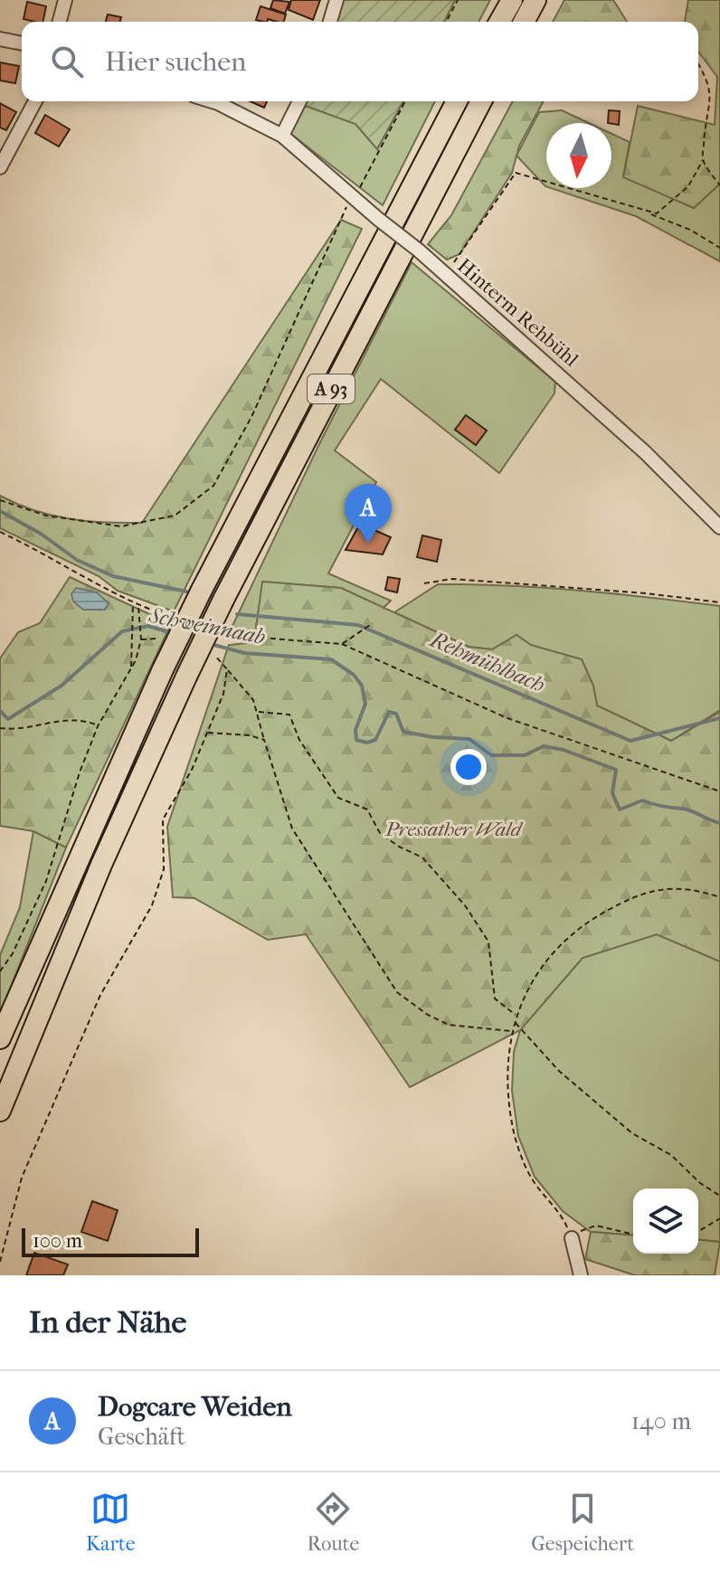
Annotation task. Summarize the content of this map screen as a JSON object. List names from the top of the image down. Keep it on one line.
{"streets":{"highway":["A 93"],"street":["Hinterm Rehbühl"]},"water":["Schweinnaab","Rehmühlbach"],"parks":["Pressather Wald"],"scale_bar":"100 m","north":"bottom","page":{"search":"Hier suchen","pins":"A","scale":"100 m","heading":"In der Nähe","list":[{"mark":"A","name":"Dogcare Weiden","note":"Geschäft","value":"140 m"}],"nav":["Karte","Route","Gespeichert"]}}
